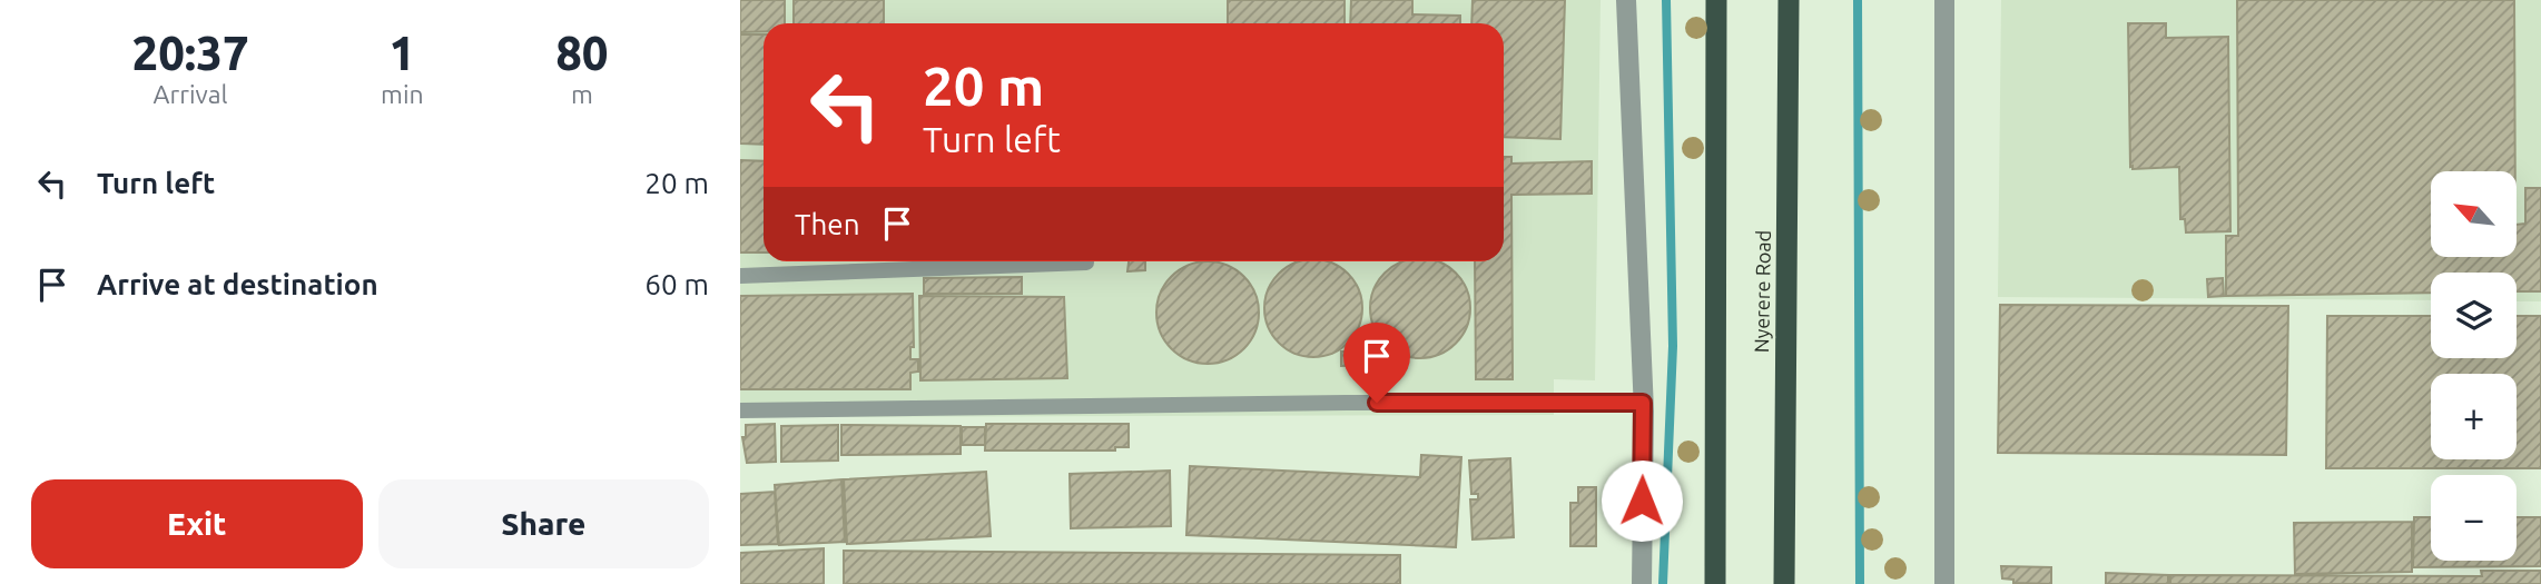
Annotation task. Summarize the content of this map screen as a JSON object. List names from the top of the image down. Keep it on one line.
{"streets":{"highway":["Nyerere Road"]},"north":"top left","page":{"eta":["20:37","Arrival","1","min","80","m"],"turn":["20 m","Turn left"],"list":[{"name":"Turn left","value":"20 m"},{"name":"Arrive at destination","value":"60 m"}],"map_buttons":["+","−"],"then":"Then","buttons":["Exit","Share"]}}
